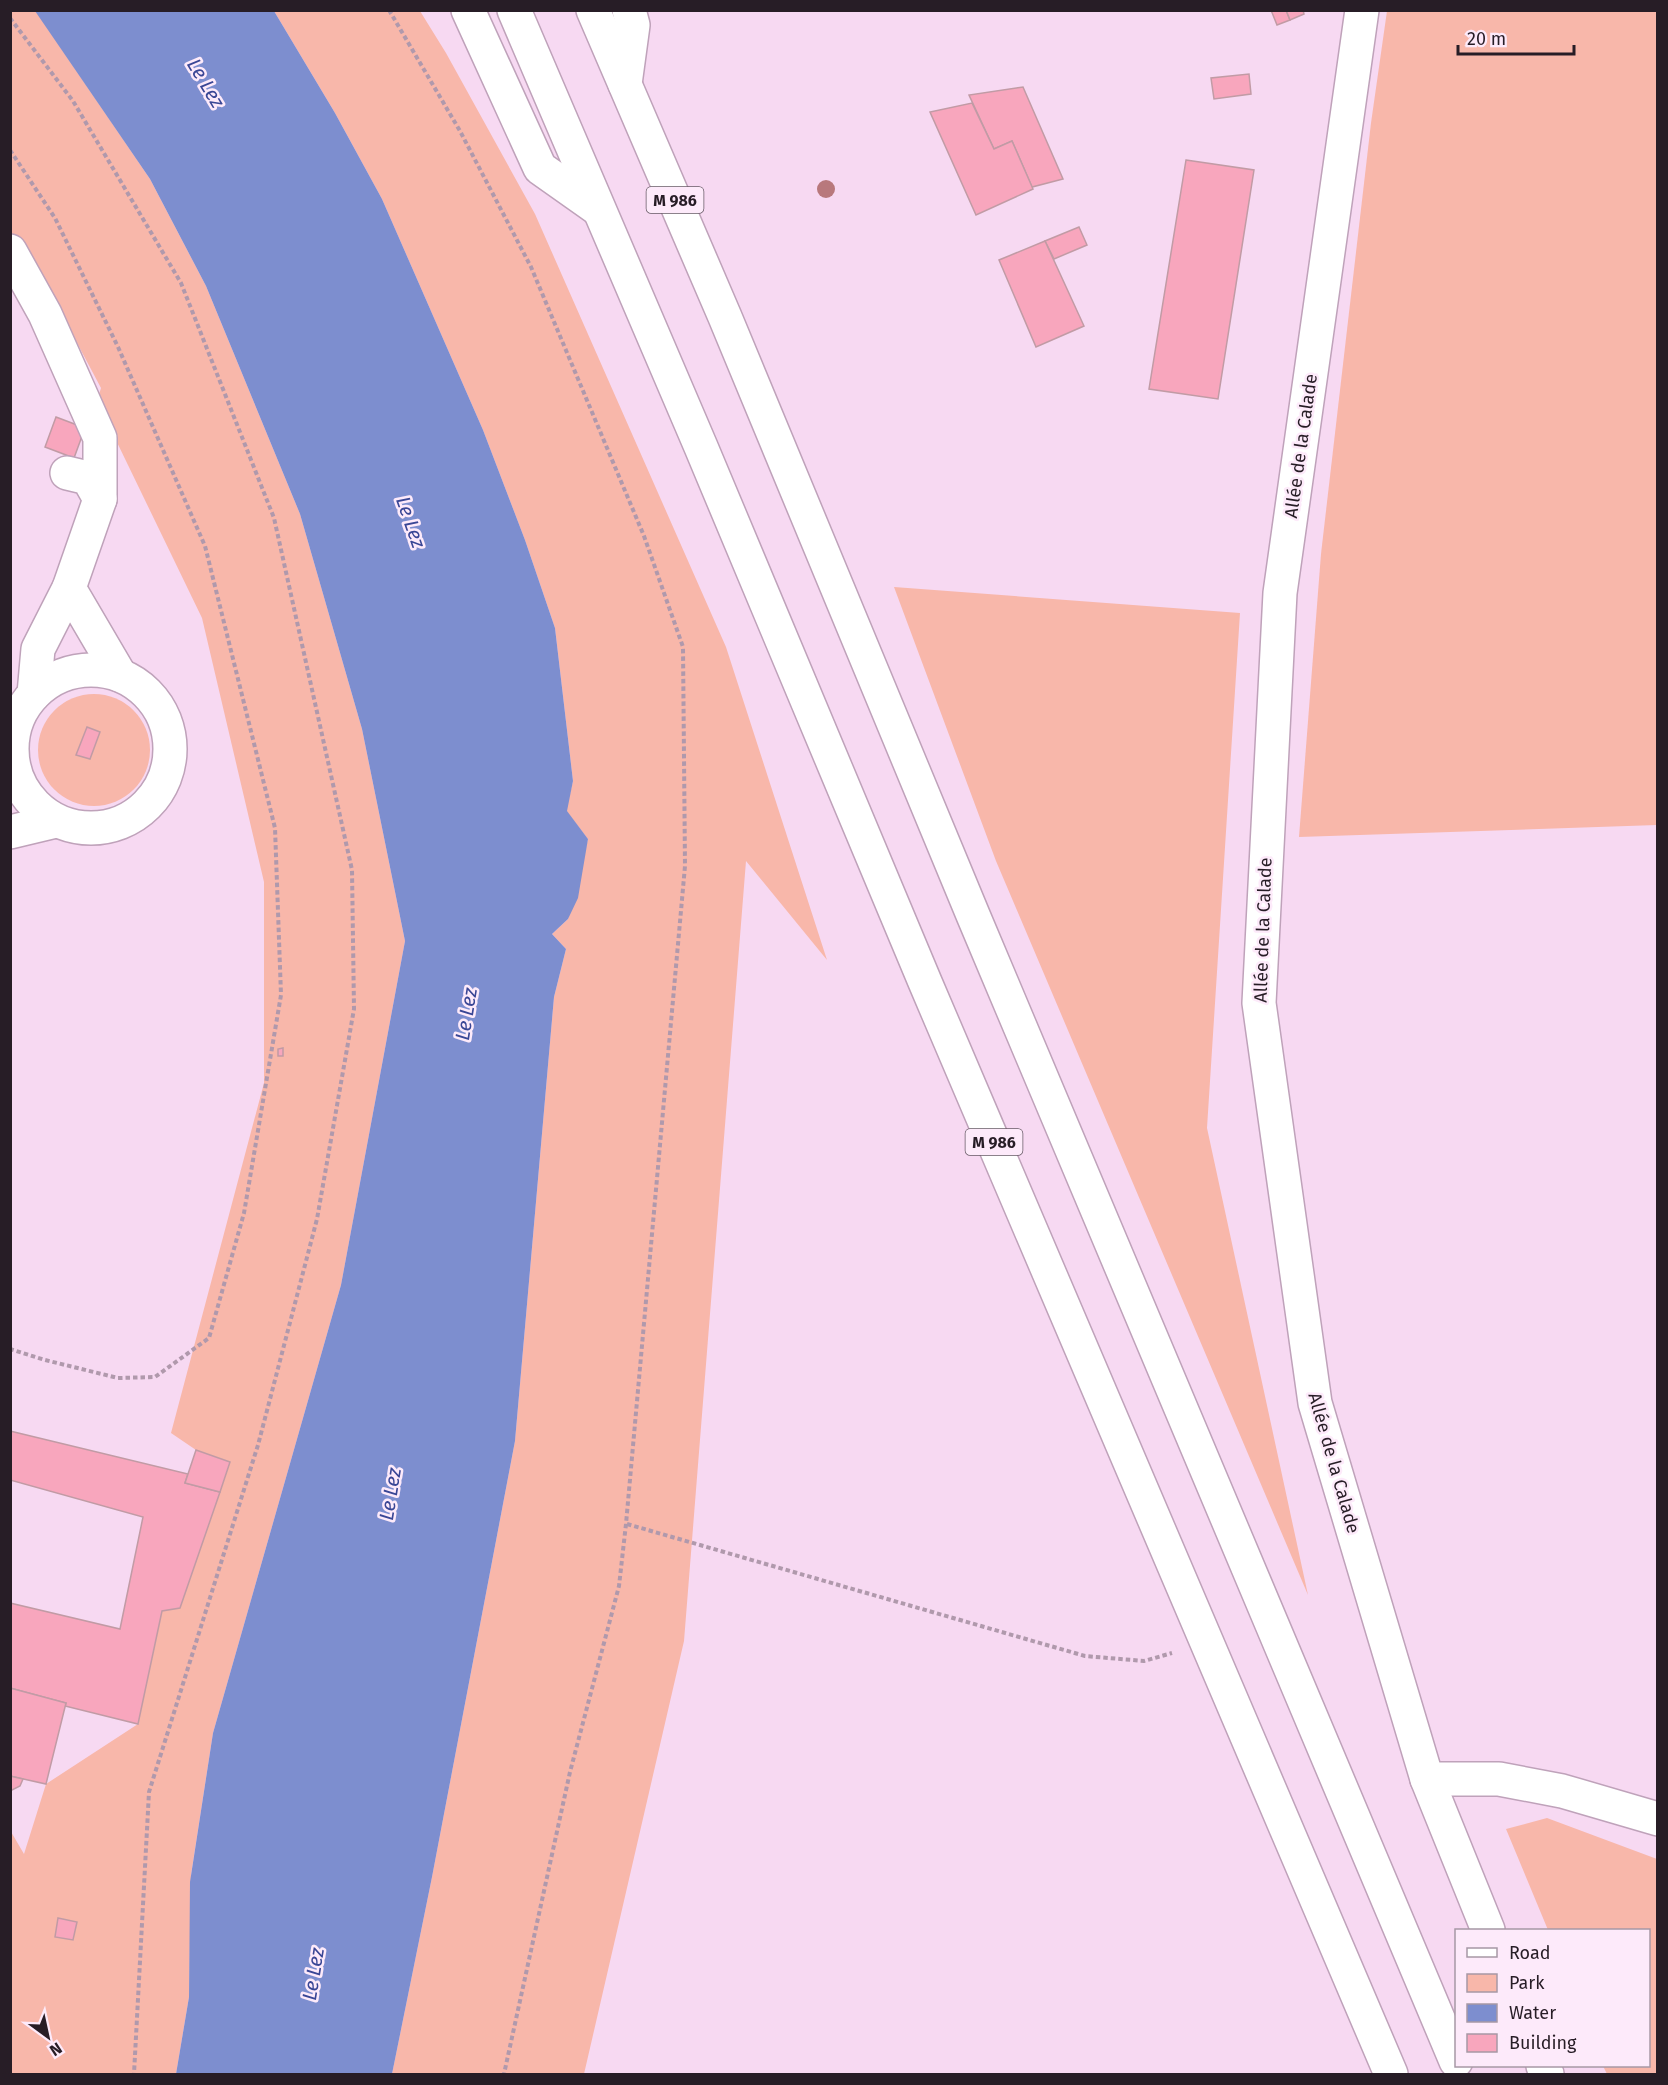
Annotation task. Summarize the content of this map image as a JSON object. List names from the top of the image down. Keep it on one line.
{"streets":{"main road":["M 986","Allée de la Calade"]},"water":["Le Lez"],"legend":["Road","Park","Water","Building"],"scale_bar":"20 m","north":"bottom right"}
